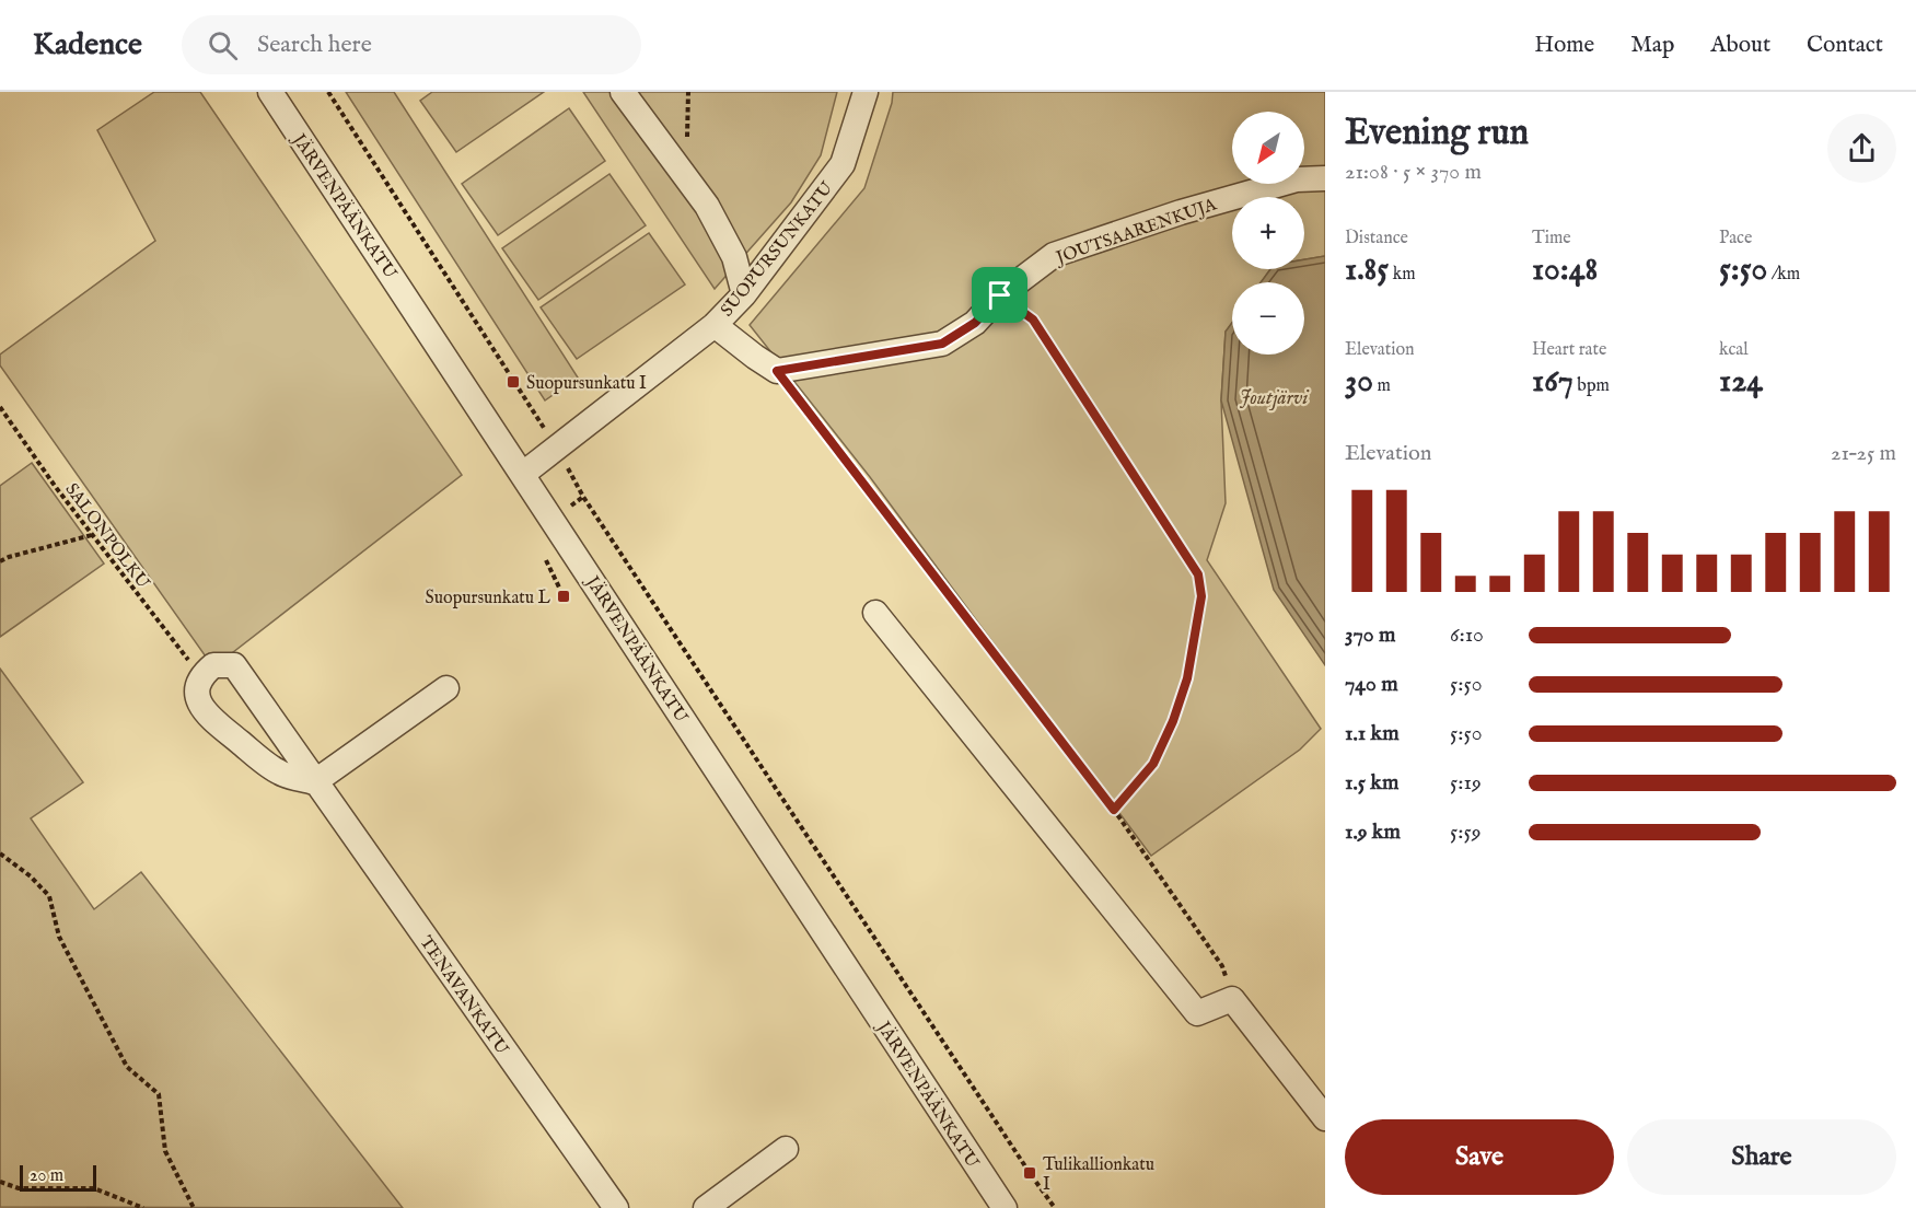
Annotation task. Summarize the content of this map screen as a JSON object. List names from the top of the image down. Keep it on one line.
{"streets":{"street":["JÄRVENPÄÄNKATU","JOUTSAARENKUJA","SUOPURSUNKATU","TENAVANKATU"],"path":["SALONPOLKU"]},"crossings":[["JÄRVENPÄÄNKATU","SUOPURSUNKATU"],["SALONPOLKU","TENAVANKATU"]],"water":["Joutjärvi"],"places":{"transit":["Suopursunkatu I","Suopursunkatu L","Tulikallionkatu I"]},"scale_bar":"20 m","north":"bottom left","page":{"header":"Kadence","search":"Search here","nav":["Home","Map","About","Contact"],"heading":["Evening run","21:08 · 5 × 370 m"],"map_buttons":["+","−"],"stats":[["Distance","1.85 km"],["Time","10:48"],["Pace","5:50 /km"],["Elevation","30 m"],["Heart rate","167 bpm"],["kcal","124"]],"chart":["Elevation","21–25 m"],"list":[{"name":"370 m","note":"6:10"},{"name":"740 m","note":"5:50"},{"name":"1.1 km","note":"5:50"},{"name":"1.5 km","note":"5:19"},{"name":"1.9 km","note":"5:59"}],"buttons":["Save","Share"],"scale":"20 m"}}
